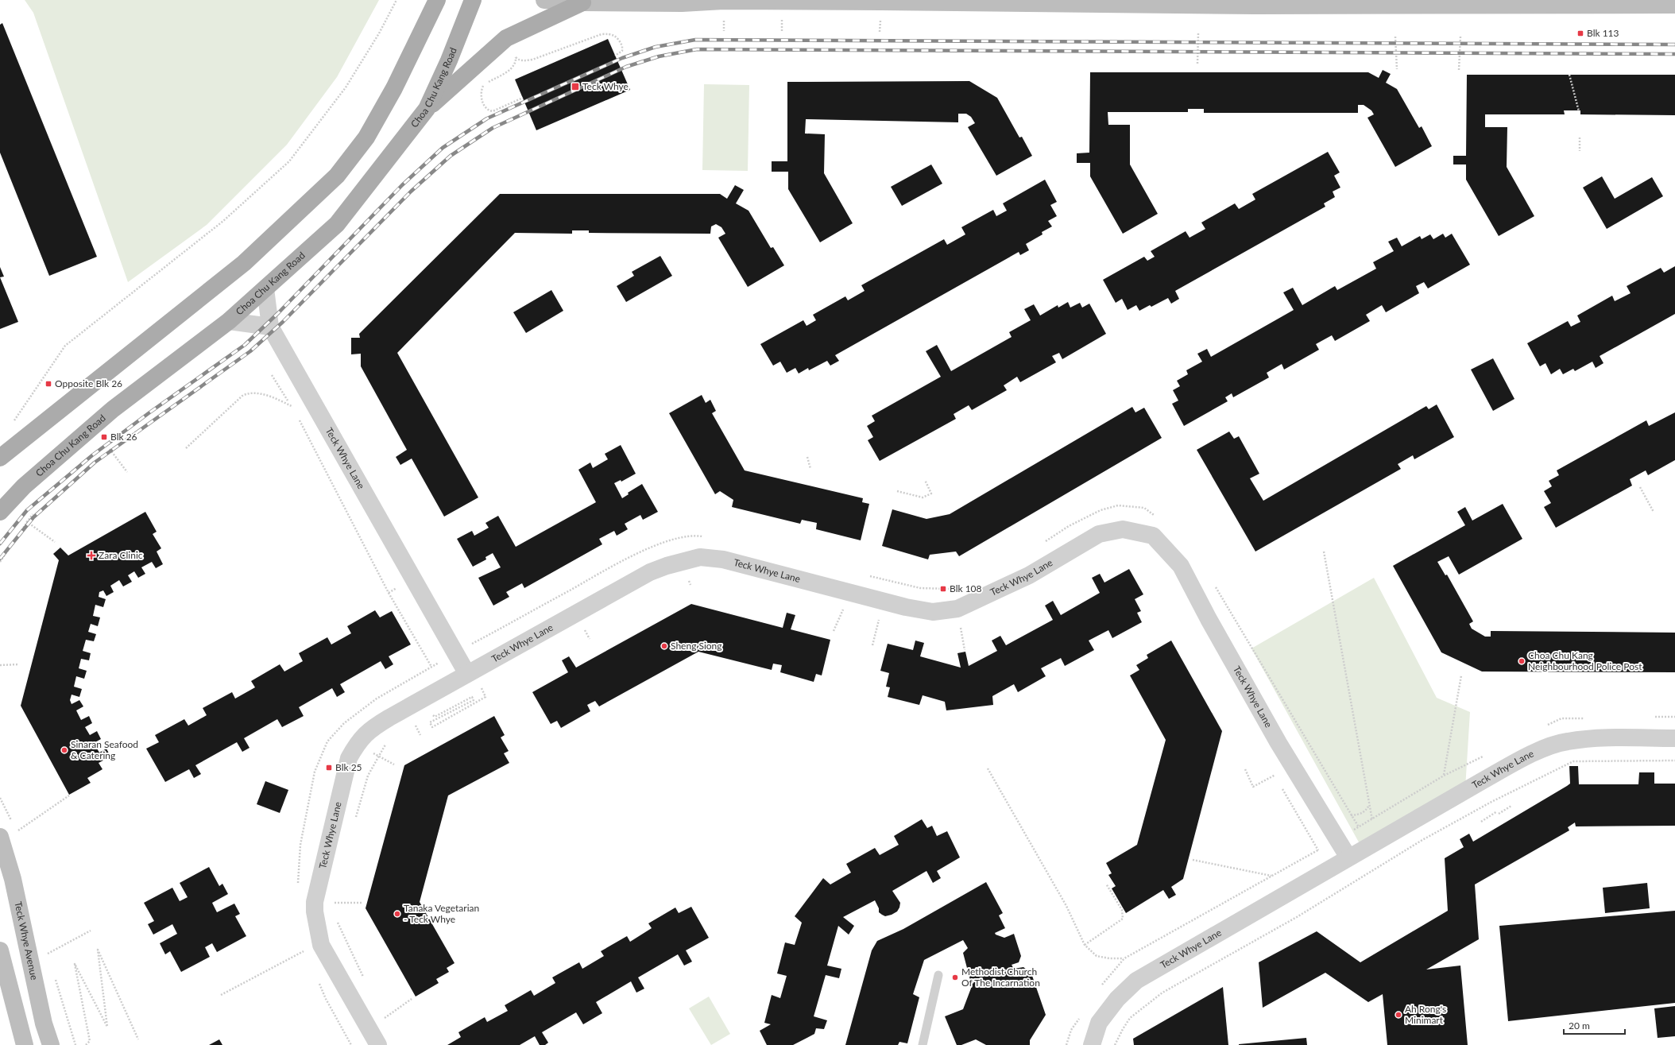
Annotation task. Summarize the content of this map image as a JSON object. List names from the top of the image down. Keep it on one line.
{"streets":{"main road":["Choa Chu Kang Road","Teck Whye Avenue"],"street":["Teck Whye Lane"]},"crossings":[["Choa Chu Kang Road","Teck Whye Lane"]],"places":{"transit":["Blk 113","Teck Whye","Opposite Blk 26","Blk 26","Blk 108","Blk 25"],"health":["Zara Clinic"],"other":["Sheng Siong","Choa Chu Kang Neighbourhood Police Post","Sinaran Seafood & Catering","Tanaka Vegetarian - Teck Whye","Methodist Church Of The Incarnation","Ah Rong's Minimart"]},"scale_bar":"20 m"}
